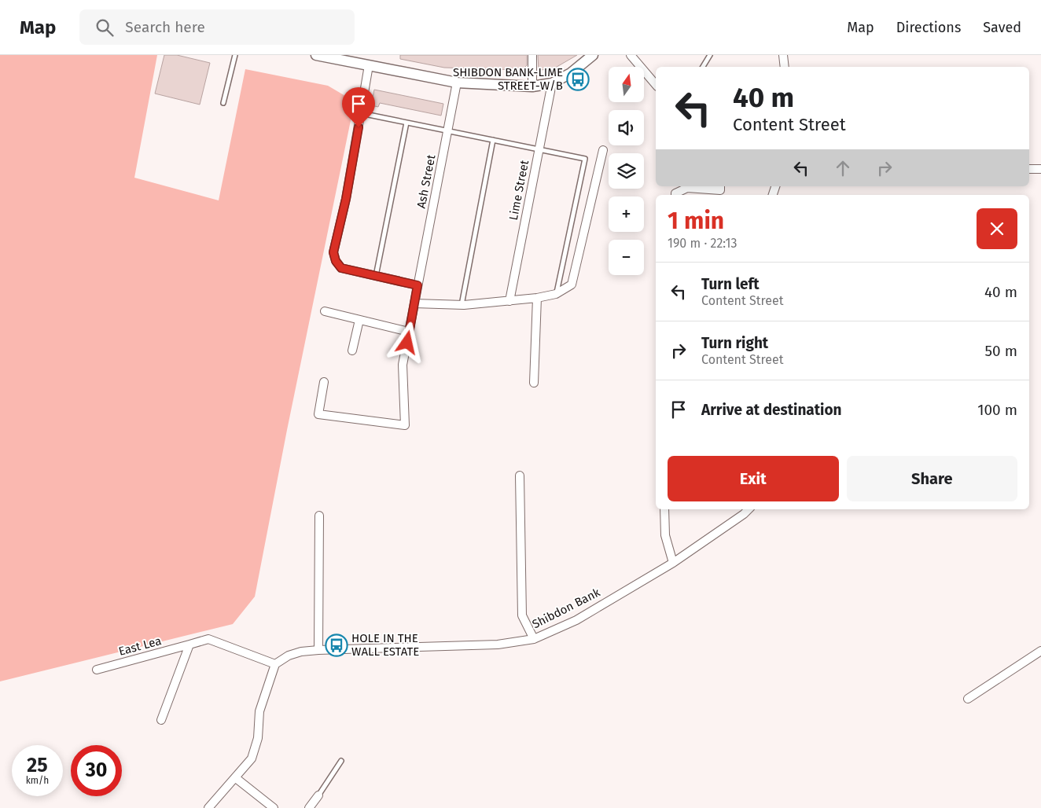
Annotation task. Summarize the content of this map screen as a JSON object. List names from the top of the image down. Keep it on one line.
{"streets":{"street":["Ash Street","Lime Street","Shibdon Bank","East Lea"]},"crossings":[["Shibdon Bank","East Lea"]],"places":{"bus stop":["SHIBDON BANK-LIME STREET-W/B","HOLE IN THE WALL ESTATE"]},"north":"top","page":{"header":"Map","search":"Search here","nav":["Map","Directions","Saved"],"map_buttons":["+","−"],"turn":["40 m","Content Street"],"heading":["1 min","190 m · 22:13"],"list":[{"name":"Turn left","note":"Content Street","value":"40 m"},{"name":"Turn right","note":"Content Street","value":"50 m"},{"name":"Arrive at destination","value":"100 m"}],"buttons":["Exit","Share"],"speed":"25 km/h","limit":"30"}}
